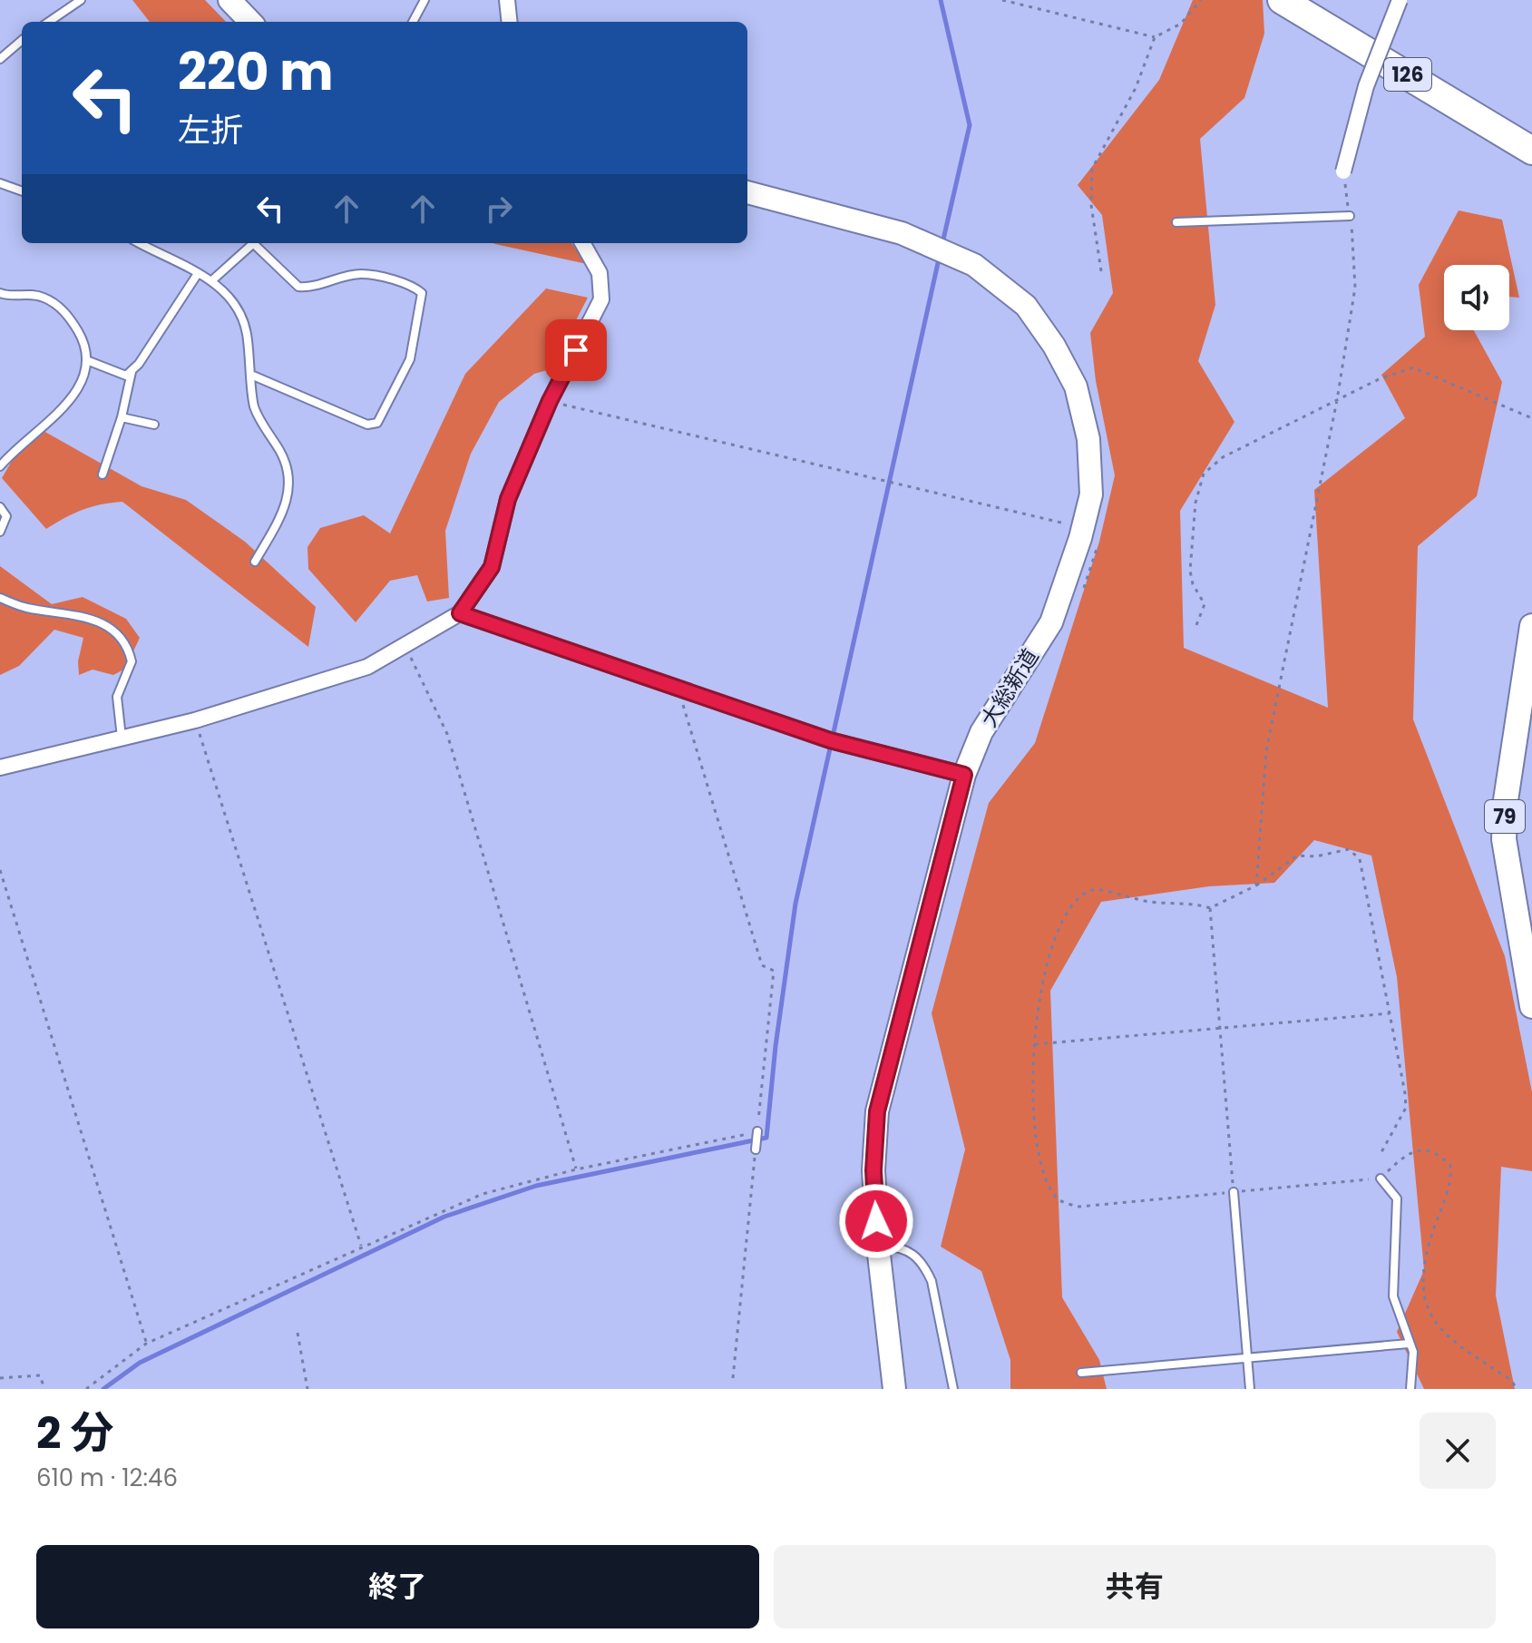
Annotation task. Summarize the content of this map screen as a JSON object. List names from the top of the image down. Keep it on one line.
{"streets":{"highway":["126"],"main road":["79"],"street":["大総新道"]},"page":{"turn":["220 m","左折"],"heading":["2 分","610 m · 12:46"],"buttons":["終了","共有"]}}
